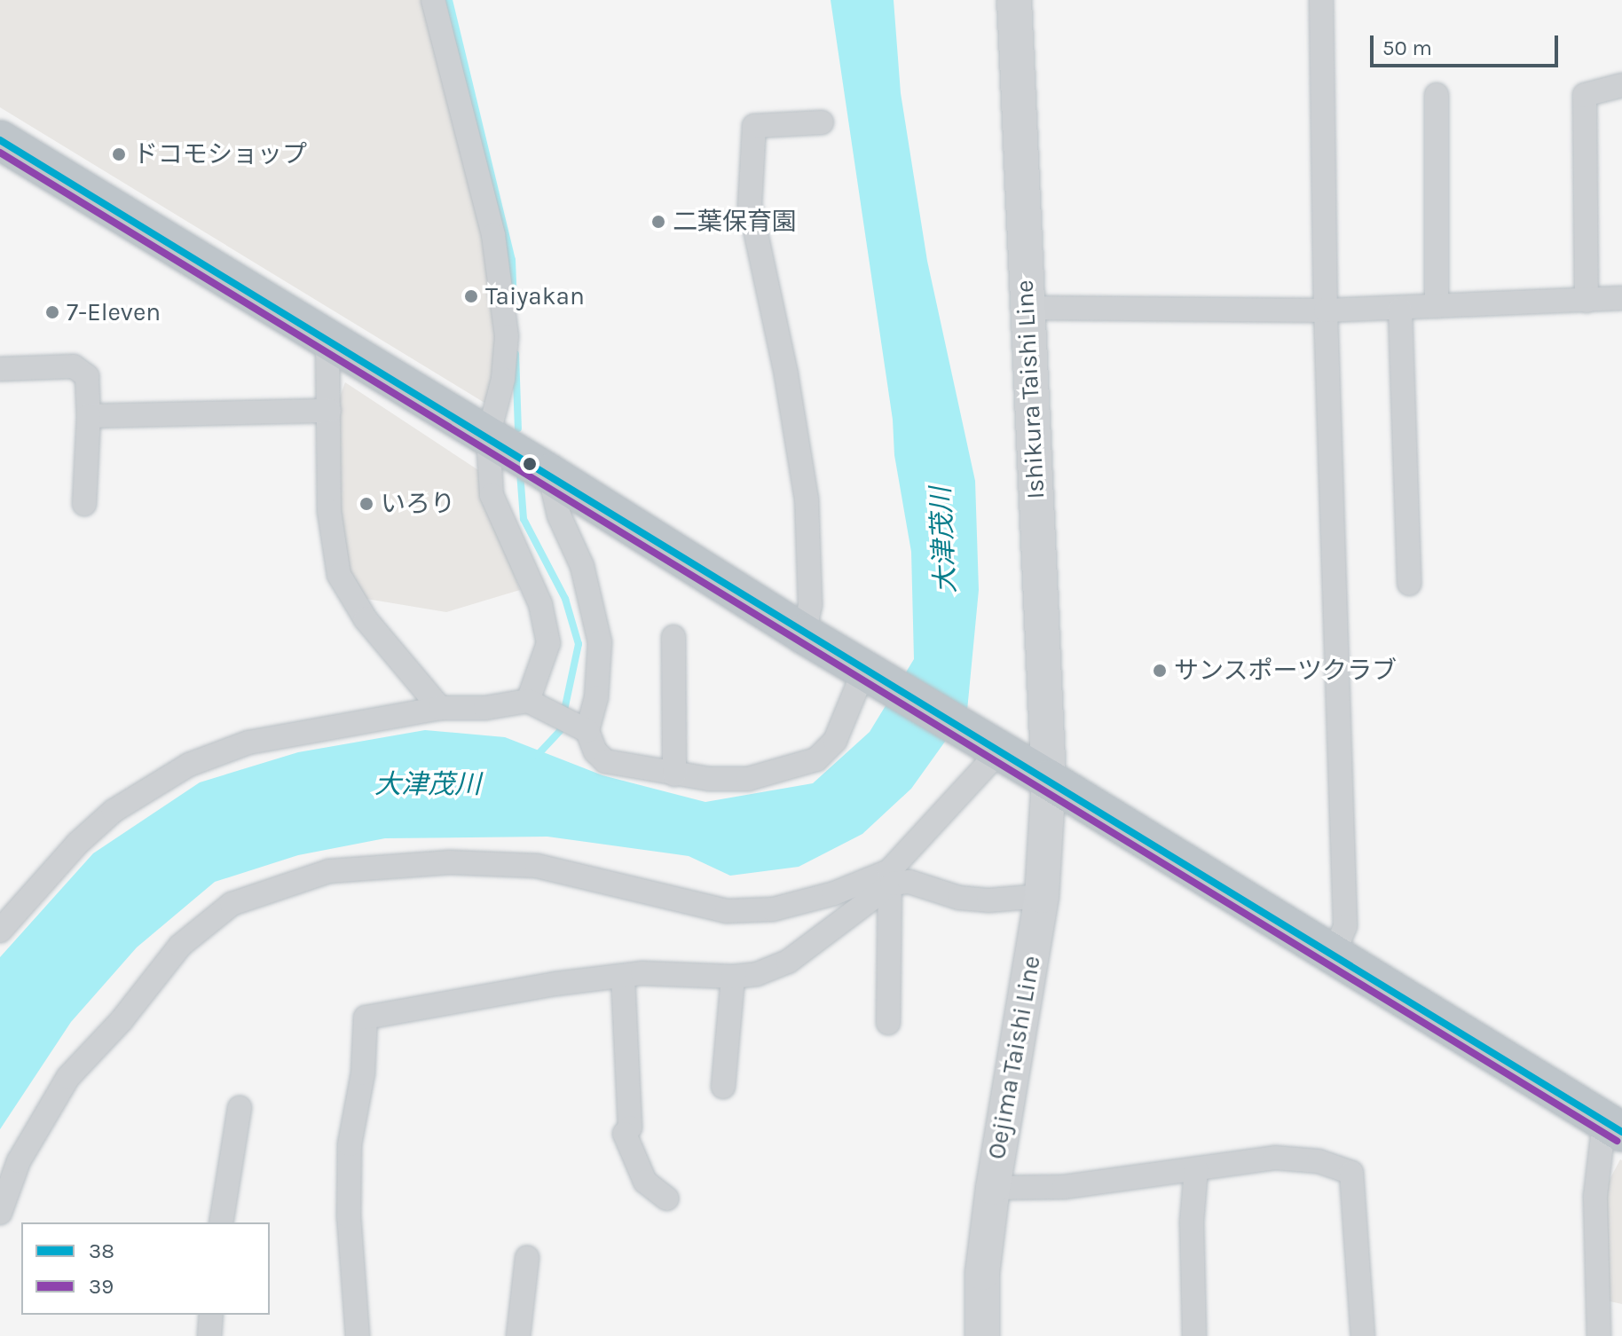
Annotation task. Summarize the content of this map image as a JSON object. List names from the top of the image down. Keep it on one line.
{"streets":{"main road":["Ishikura Taishi Line","Oejima Taishi Line"]},"crossings":[["Ishikura Taishi Line","Oejima Taishi Line"]],"water":["大津茂川"],"places":["ドコモショップ","二葉保育園","Taiyakan","7-Eleven","いろり","サンスポーツクラブ"],"lines":["transit line 38","transit line 39"],"legend":["38","39"],"scale_bar":"50 m"}
